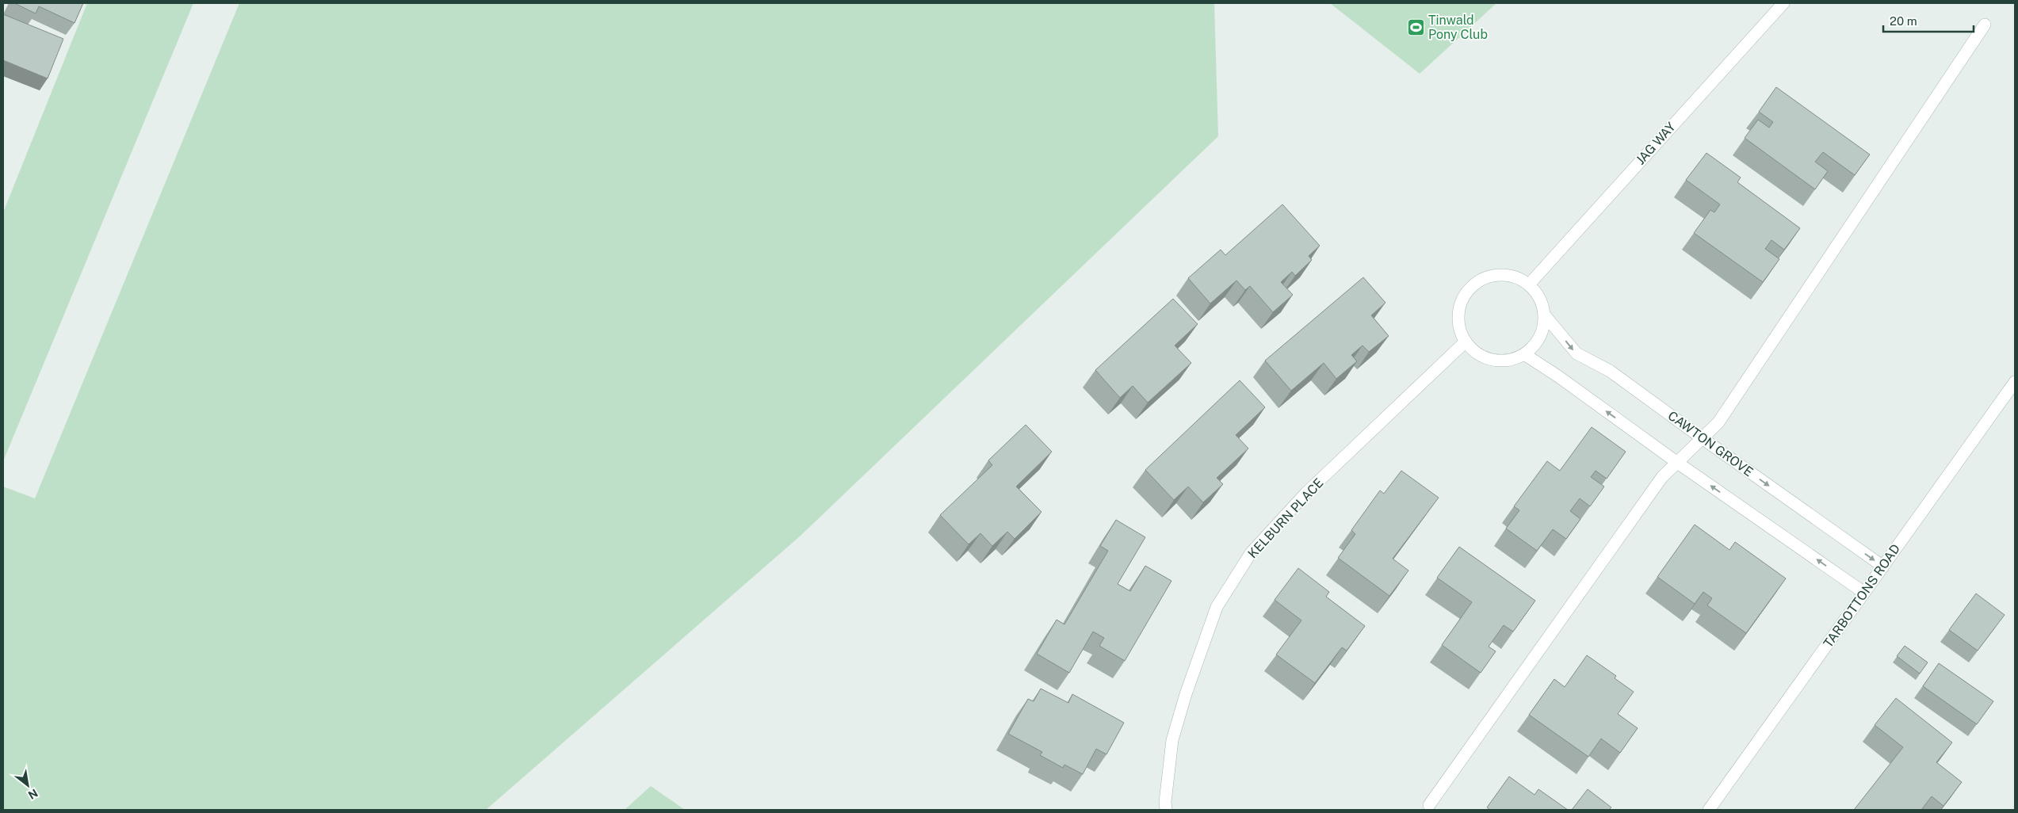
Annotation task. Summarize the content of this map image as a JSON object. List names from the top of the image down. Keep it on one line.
{"streets":{"street":["JAG WAY","CAWTON GROVE","KELBURN PLACE","TARBOTTONS ROAD"]},"crossings":[["JAG WAY","CAWTON GROVE"],["JAG WAY","KELBURN PLACE"],["CAWTON GROVE","KELBURN PLACE"],["CAWTON GROVE","TARBOTTONS ROAD"]],"places":{"sports":["Tinwald Pony Club"]},"scale_bar":"20 m","north":"bottom right"}
